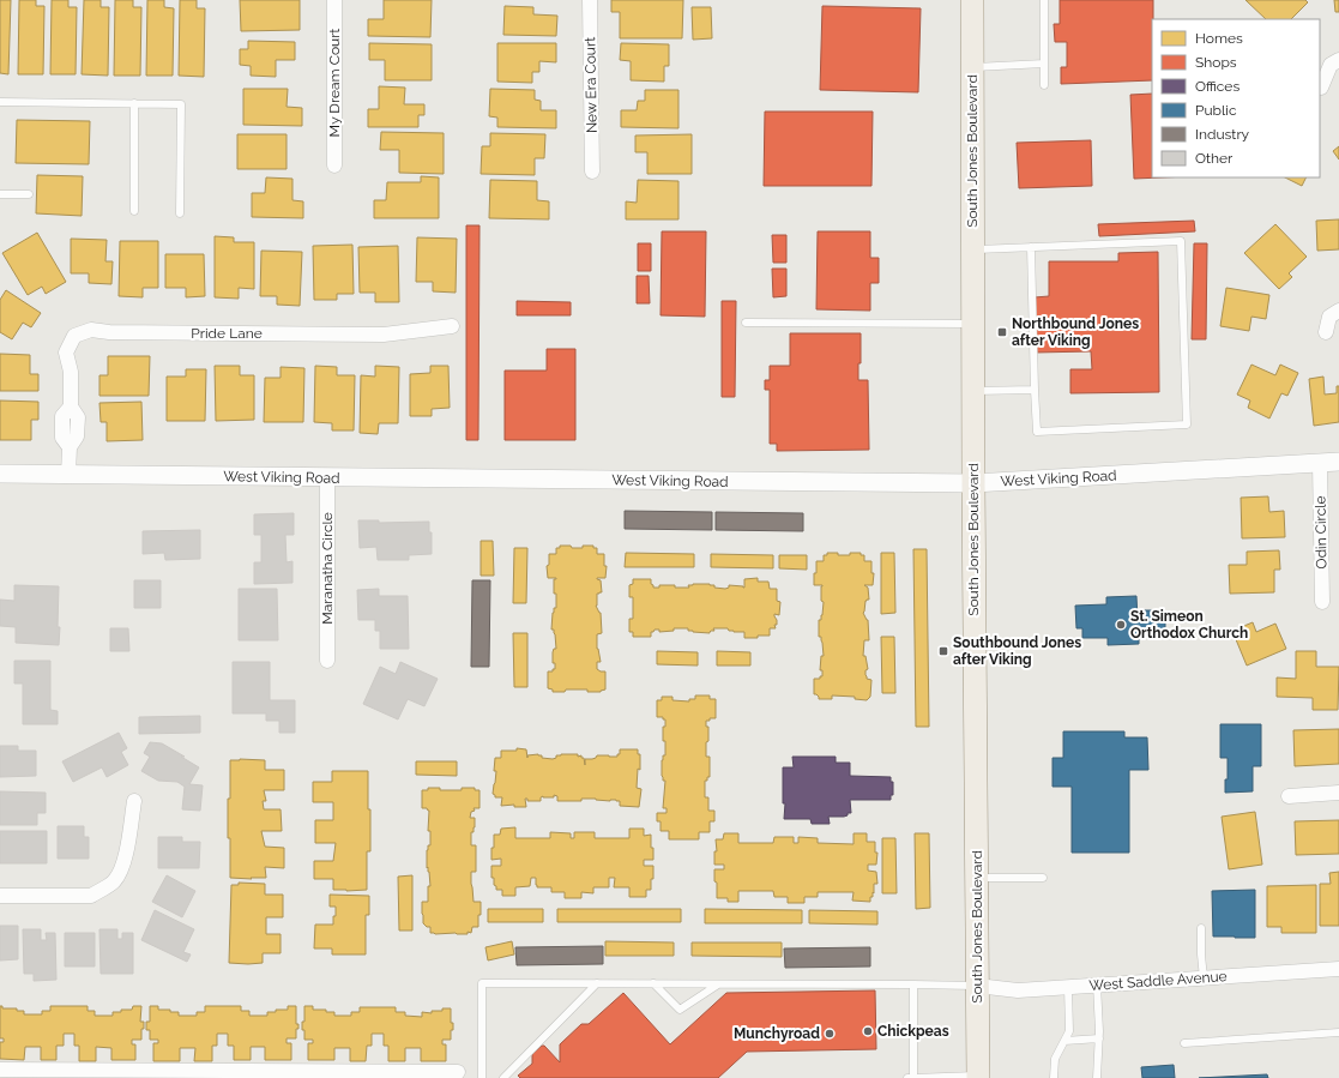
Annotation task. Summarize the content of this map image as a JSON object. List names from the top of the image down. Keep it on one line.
{"streets":{"main road":["South Jones Boulevard"],"street":["My Dream Court","New Era Court","Pride Lane","West Viking Road","Odin Circle","Maranatha Circle","West Saddle Avenue"]},"crossings":[["South Jones Boulevard","West Viking Road"],["South Jones Boulevard","West Saddle Avenue"],["Pride Lane","West Viking Road"],["West Viking Road","Odin Circle"],["West Viking Road","Maranatha Circle"]],"places":{"transit":["Northbound Jones after Viking","Southbound Jones after Viking"],"other":["St. Simeon Orthodox Church","Chickpeas","Munchyroad"]},"legend":["Homes","Shops","Offices","Public","Industry","Other"]}
